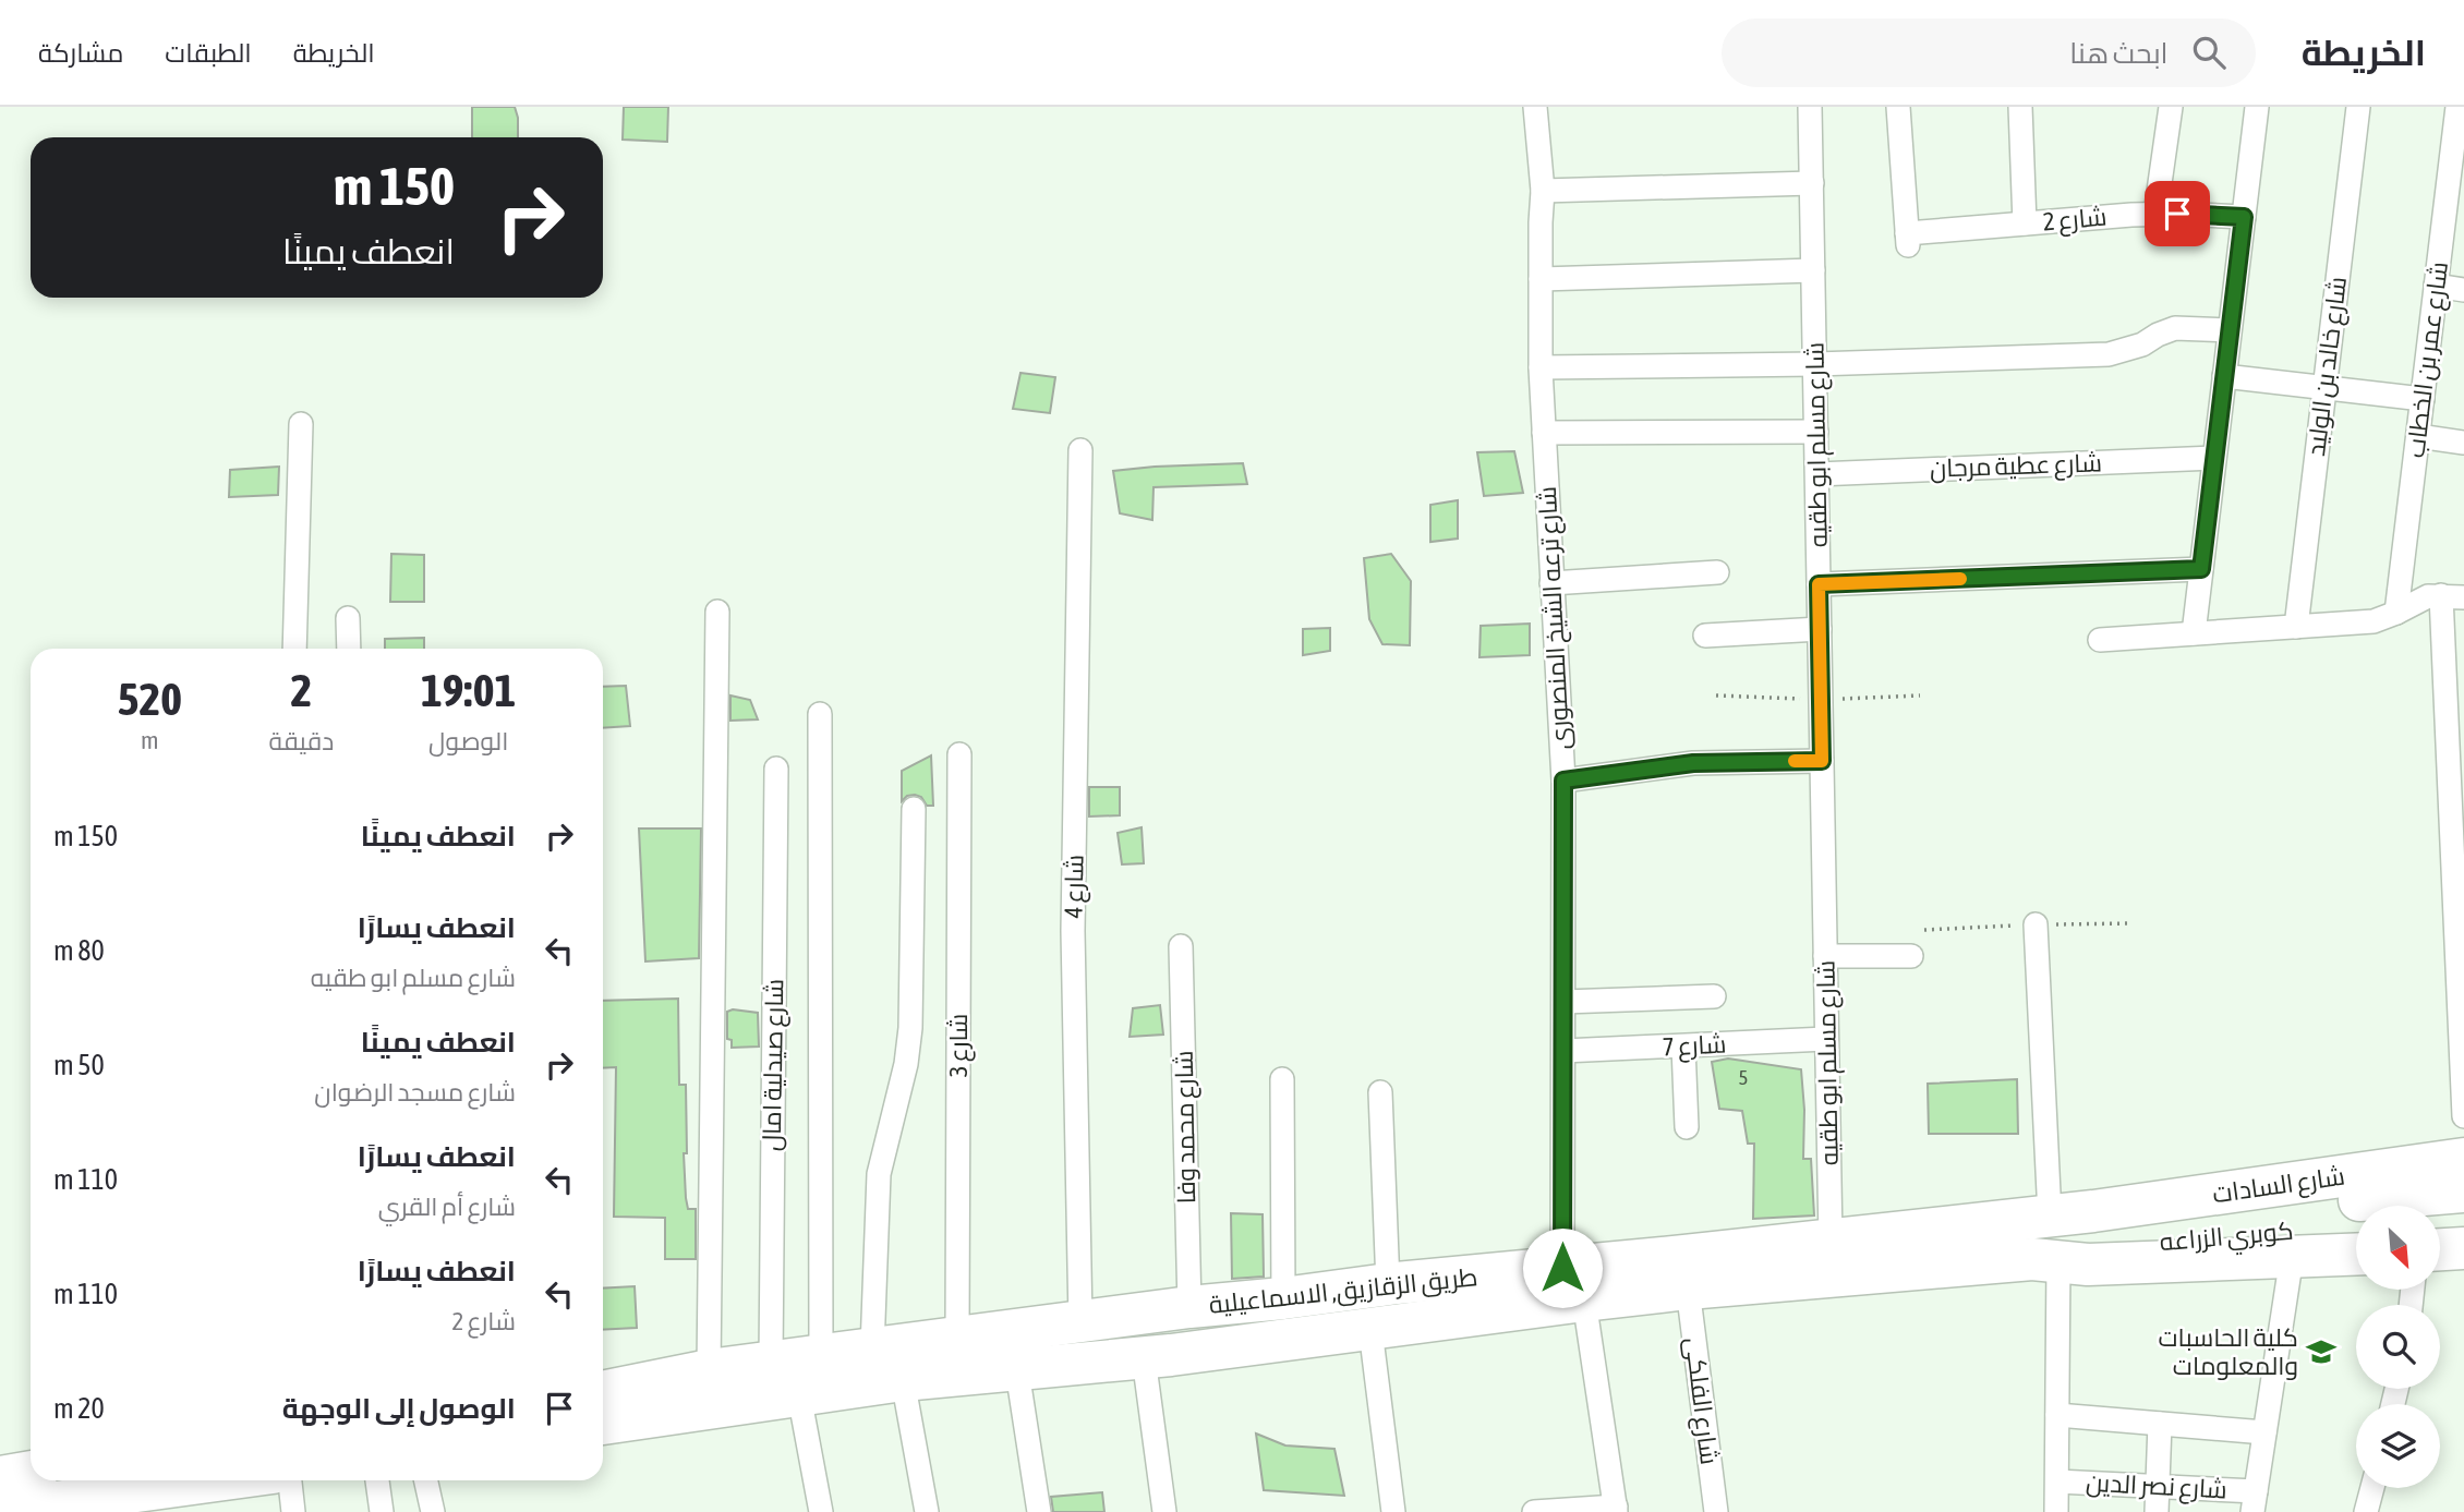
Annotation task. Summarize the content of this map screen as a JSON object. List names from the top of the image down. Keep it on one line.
{"streets":{"highway":["شارع السادات","كوبري الزراعه","طريق الزقازيق, الاسماعيلية"],"street":["شارع 2","شارع عمر بن الخطاب","شارع خالد بن الوليد","شارع مسلم ابو طقيه","شارع عطية مرجان","شارع ترعه الشيخ المنصورى","شارع 4","شارع 3","شارع 7","شارع صيدلية امال","شارع محمد وفا","شارع الفلكى","شارع نصر الدين"]},"crossings":[["شارع مسلم ابو طقيه","شارع عطية مرجان"],["شارع مسلم ابو طقيه","شارع 7"],["شارع مسلم ابو طقيه","طريق الزقازيق, الاسماعيلية"],["شارع ترعه الشيخ المنصورى","شارع 7"],["شارع ترعه الشيخ المنصورى","طريق الزقازيق, الاسماعيلية"],["شارع 4","طريق الزقازيق, الاسماعيلية"],["شارع 3","طريق الزقازيق, الاسماعيلية"],["شارع صيدلية امال","طريق الزقازيق, الاسماعيلية"],["شارع محمد وفا","طريق الزقازيق, الاسماعيلية"],["شارع السادات","كوبري الزراعه"],["شارع السادات","طريق الزقازيق, الاسماعيلية"],["كوبري الزراعه","طريق الزقازيق, الاسماعيلية"],["طريق الزقازيق, الاسماعيلية","شارع الفلكى"]],"places":{"school or university":["كلية الحاسبات والمعلومات"]},"house_numbers":["5"],"north":"bottom right","page":{"header":"الخريطة","search":"ابحث هنا","nav":["الخريطة","الطبقات","مشاركة"],"turn":["150 m","انعطف يمينًا"],"eta":["19:01","الوصول","2","دقيقة","520","m"],"list":[{"name":"انعطف يمينًا","value":"150 m"},{"name":"انعطف يسارًا","note":"شارع مسلم ابو طقيه","value":"80 m"},{"name":"انعطف يمينًا","note":"شارع مسجد الرضوان","value":"50 m"},{"name":"انعطف يسارًا","note":"شارع أم القري","value":"110 m"},{"name":"انعطف يسارًا","note":"شارع 2","value":"110 m"},{"name":"الوصول إلى الوجهة","value":"20 m"}]}}
